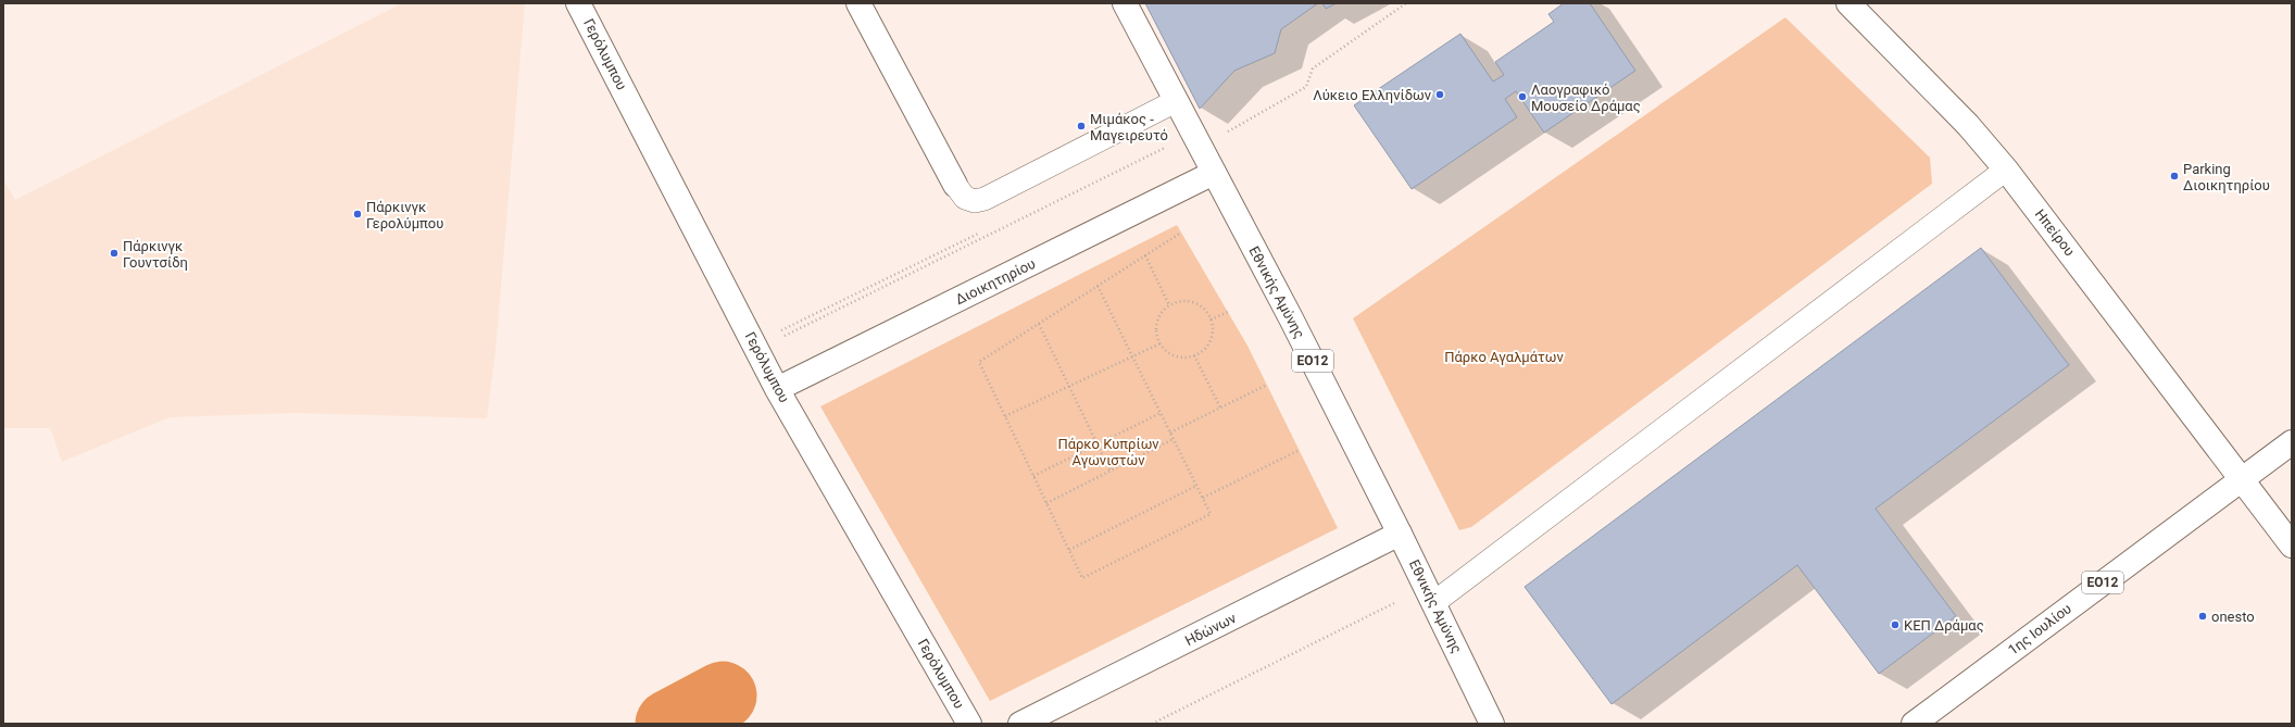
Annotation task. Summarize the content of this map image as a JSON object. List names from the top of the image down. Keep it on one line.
{"streets":{"street":["Γερόλυμπου","Ηπείρου","Διοικητηρίου","Εθνικής Αμύνης","ΕΟ12","Ηδώνων","1ης Ιουλίου"]},"crossings":[["Γερόλυμπου","Διοικητηρίου"],["Ηπείρου","1ης Ιουλίου"],["Διοικητηρίου","Εθνικής Αμύνης"],["Εθνικής Αμύνης","Ηδώνων"]],"parks":["Πάρκο Αγαλμάτων","Πάρκο Κυπρίων Αγωνιστών"],"places":["Λύκειο Ελληνίδων","Λαογραφικό Μουσείο Δράμας","Μιμάκος - Μαγειρευτό","Parking Διοικητηρίου","Πάρκινγκ Γερολύμπου","Πάρκινγκ Γουντσίδη","onesto","ΚΕΠ Δράμας"]}
